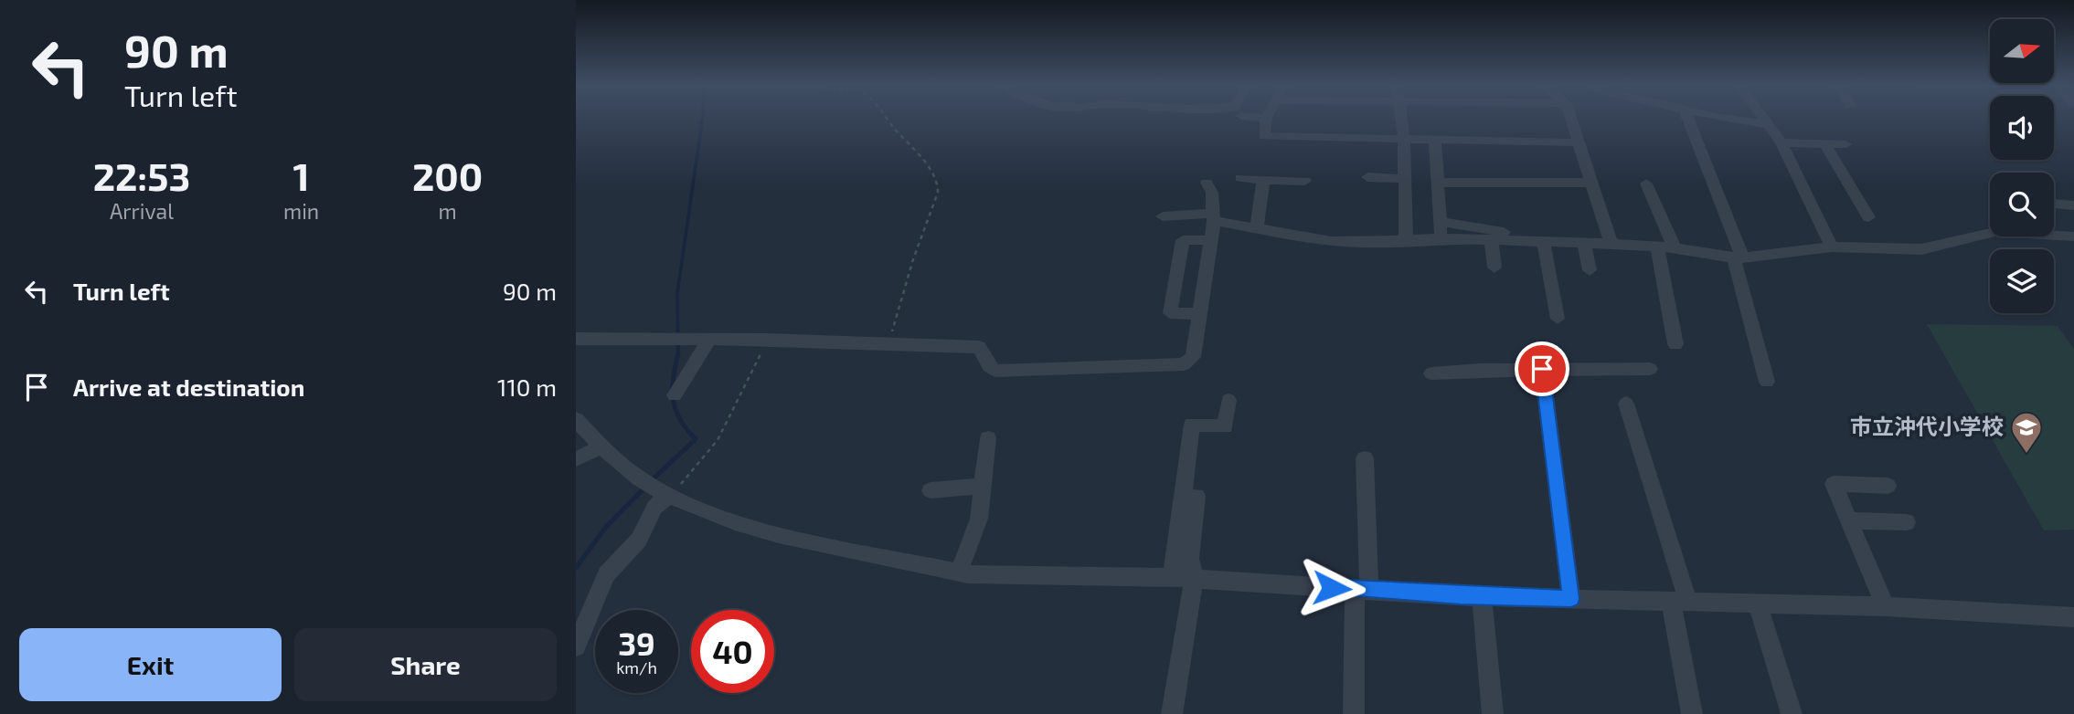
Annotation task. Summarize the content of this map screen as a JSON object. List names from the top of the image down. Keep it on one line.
{"places":{"school or university":["市立沖代小学校"]},"north":"right","page":{"turn":["90 m","Turn left"],"eta":["22:53","Arrival","1","min","200","m"],"list":[{"name":"Turn left","value":"90 m"},{"name":"Arrive at destination","value":"110 m"}],"speed":"39 km/h","limit":"40","buttons":["Exit","Share"]}}
